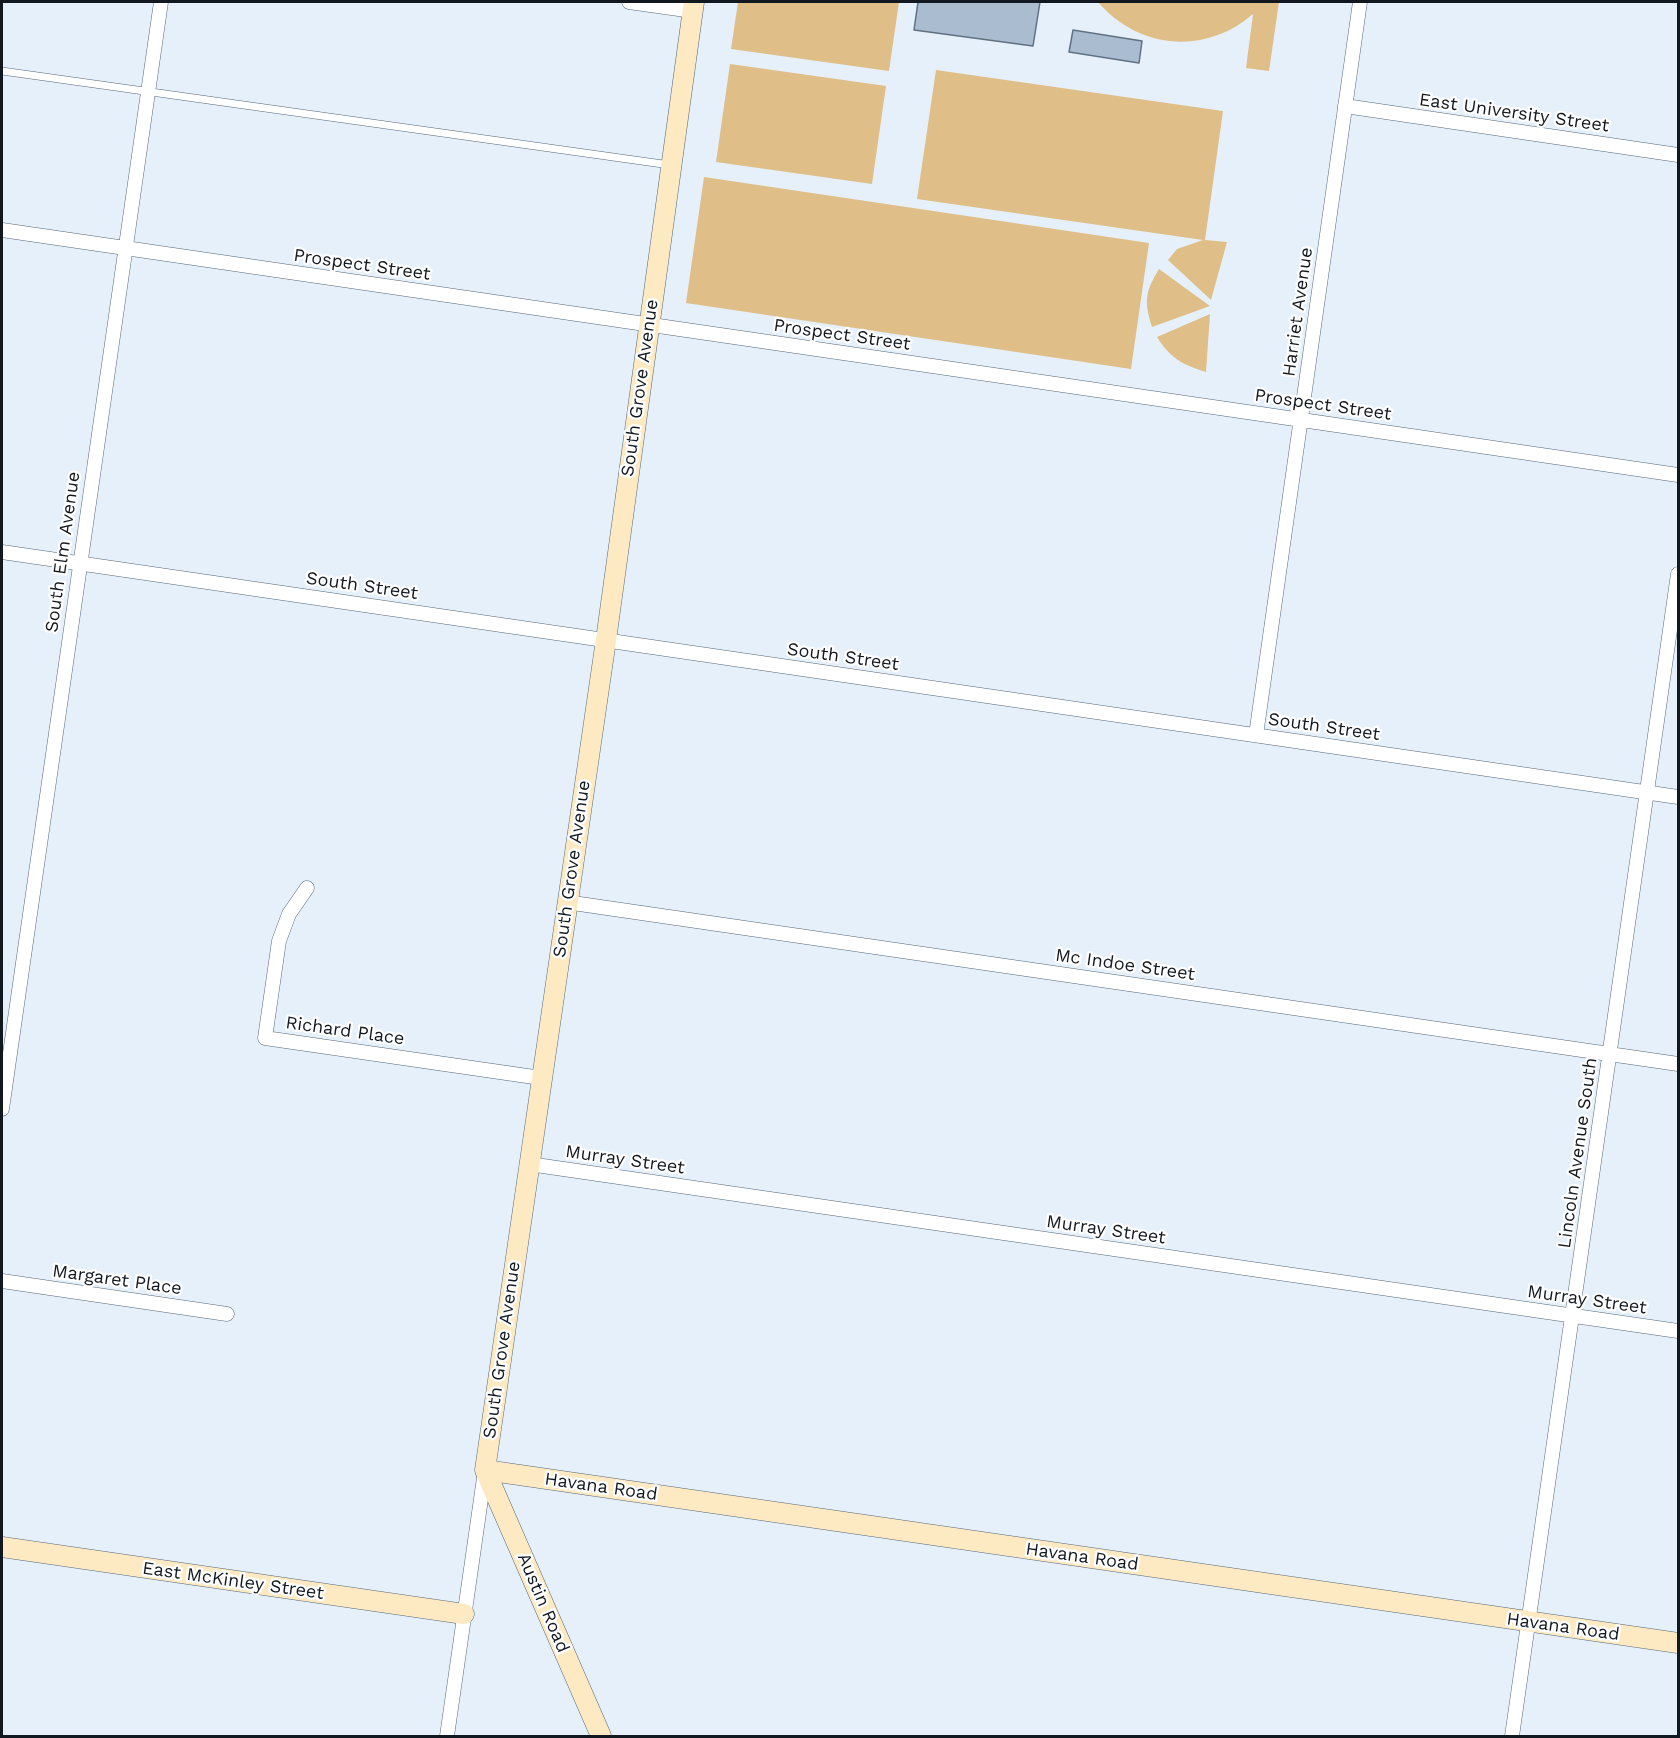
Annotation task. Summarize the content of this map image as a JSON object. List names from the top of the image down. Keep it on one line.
{"streets":{"street":["East University Street","Prospect Street","Harriet Avenue","South Grove Avenue","South Elm Avenue","South Street","Mc Indoe Street","Richard Place","Lincoln Avenue South","Murray Street","Margaret Place","Havana Road","East McKinley Street","Austin Road"]},"crossings":[["East University Street","Harriet Avenue"],["Prospect Street","Harriet Avenue"],["Prospect Street","South Grove Avenue"],["Prospect Street","South Elm Avenue"],["Harriet Avenue","South Street"],["South Grove Avenue","South Street"],["South Grove Avenue","Mc Indoe Street"],["South Grove Avenue","Richard Place"],["South Grove Avenue","Murray Street"],["South Grove Avenue","Havana Road"],["South Grove Avenue","East McKinley Street"],["South Grove Avenue","Austin Road"],["South Elm Avenue","South Street"],["South Street","Lincoln Avenue South"],["Mc Indoe Street","Lincoln Avenue South"],["Lincoln Avenue South","Murray Street"],["Lincoln Avenue South","Havana Road"],["Havana Road","Austin Road"]]}
